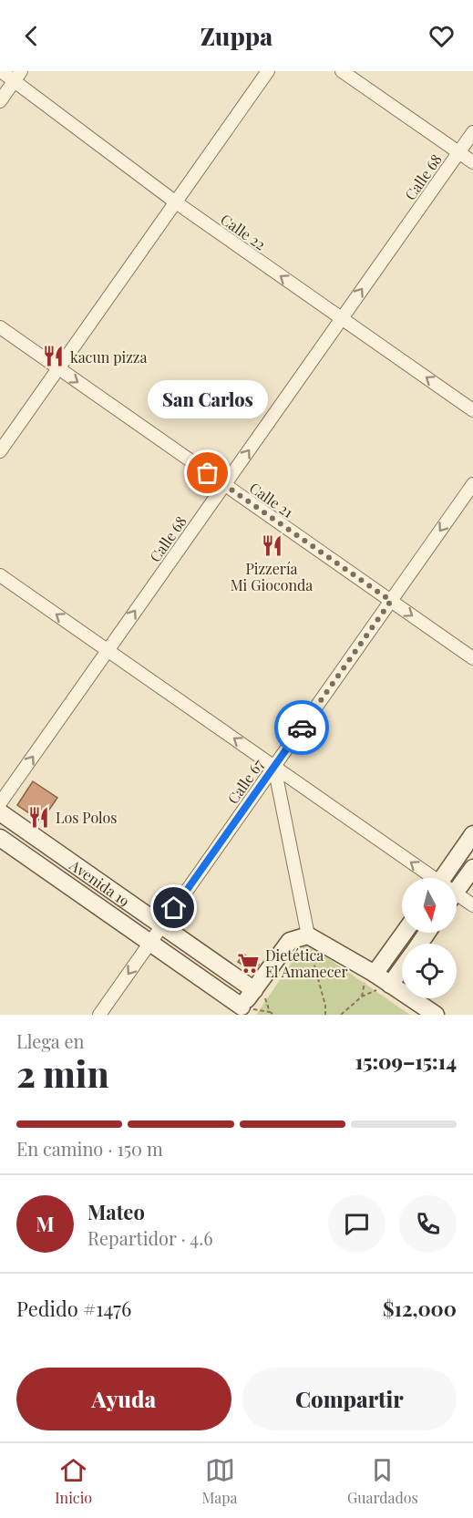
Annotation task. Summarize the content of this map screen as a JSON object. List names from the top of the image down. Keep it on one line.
{"streets":{"main road":["Avenida 19"],"street":["Calle 68","Calle 22","Calle 21","Calle 67"]},"crossings":[["Calle 68","Calle 22"],["Calle 68","Calle 21"],["Calle 21","Calle 67"],["Calle 67","Avenida 19"]],"one_way":["Calle 68","Calle 22","Calle 21","Calle 67"],"places":{"restaurant":["kacun pizza","Pizzería Mi Gioconda","Los Polos"],"other":["San Carlos"],"supermarket":["Dietética El Amanecer"]},"north":"bottom","page":{"header":"Zuppa","bubble":"San Carlos","heading":["2 min","Llega en","15:09–15:14"],"panel":["Mateo","Repartidor · 4.6","Pedido #1476","$12,000"],"bar":"En camino · 150 m","round":"M","buttons":["Ayuda","Compartir"],"tabs":["Inicio","Mapa","Guardados"]}}
